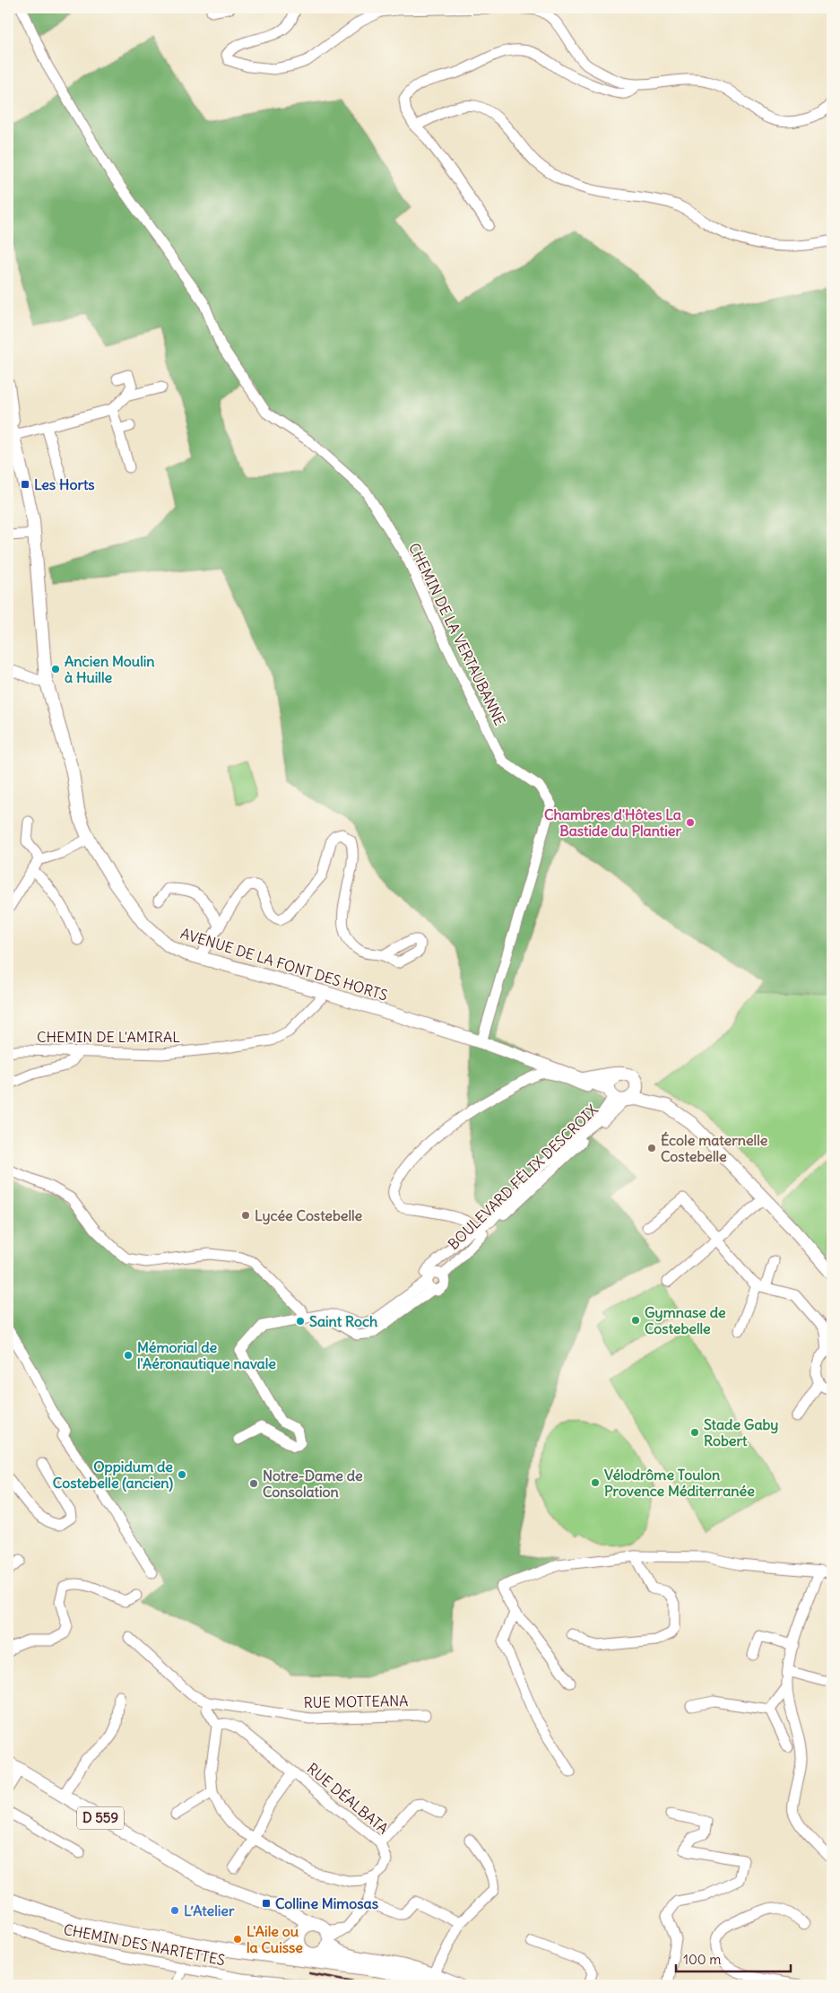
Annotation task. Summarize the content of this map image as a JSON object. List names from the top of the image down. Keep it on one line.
{"streets":{"main road":["AVENUE DE LA FONT DES HORTS","D 559"],"street":["CHEMIN DE LA VERTAUBANNE","CHEMIN DE L'AMIRAL","BOULEVARD FÉLIX DESCROIX","RUE MOTTEANA","RUE DÉALBATA","CHEMIN DES NARTETTES"]},"crossings":[["CHEMIN DE LA VERTAUBANNE","AVENUE DE LA FONT DES HORTS"],["AVENUE DE LA FONT DES HORTS","CHEMIN DE L'AMIRAL"],["AVENUE DE LA FONT DES HORTS","BOULEVARD FÉLIX DESCROIX"],["RUE DÉALBATA","D 559"]],"places":{"transit":["Les Horts","Colline Mimosas"],"other":["Ancien Moulin à Huille","Chambres d'Hôtes La Bastide du Plantier","École maternelle Costebelle","Lycée Costebelle","Gymnase de Costebelle","Saint Roch","Mémorial de l'Aéronautique navale","Stade Gaby Robert","Oppidum de Costebelle (ancien)","Vélodrôme Toulon Provence Méditerranée","Notre-Dame de Consolation","L’Atelier","L'Aile ou la Cuisse"]},"scale_bar":"100 m"}
